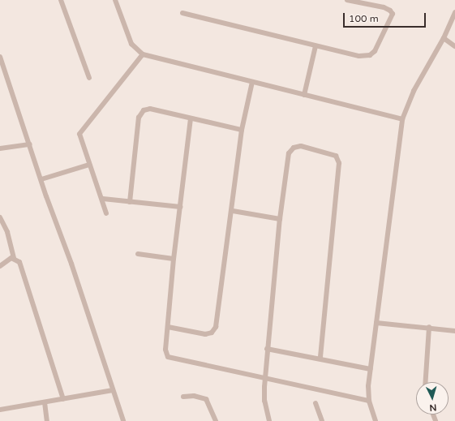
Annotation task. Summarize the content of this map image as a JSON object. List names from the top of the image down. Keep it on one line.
{"scale_bar":"100 m","north":"bottom"}
